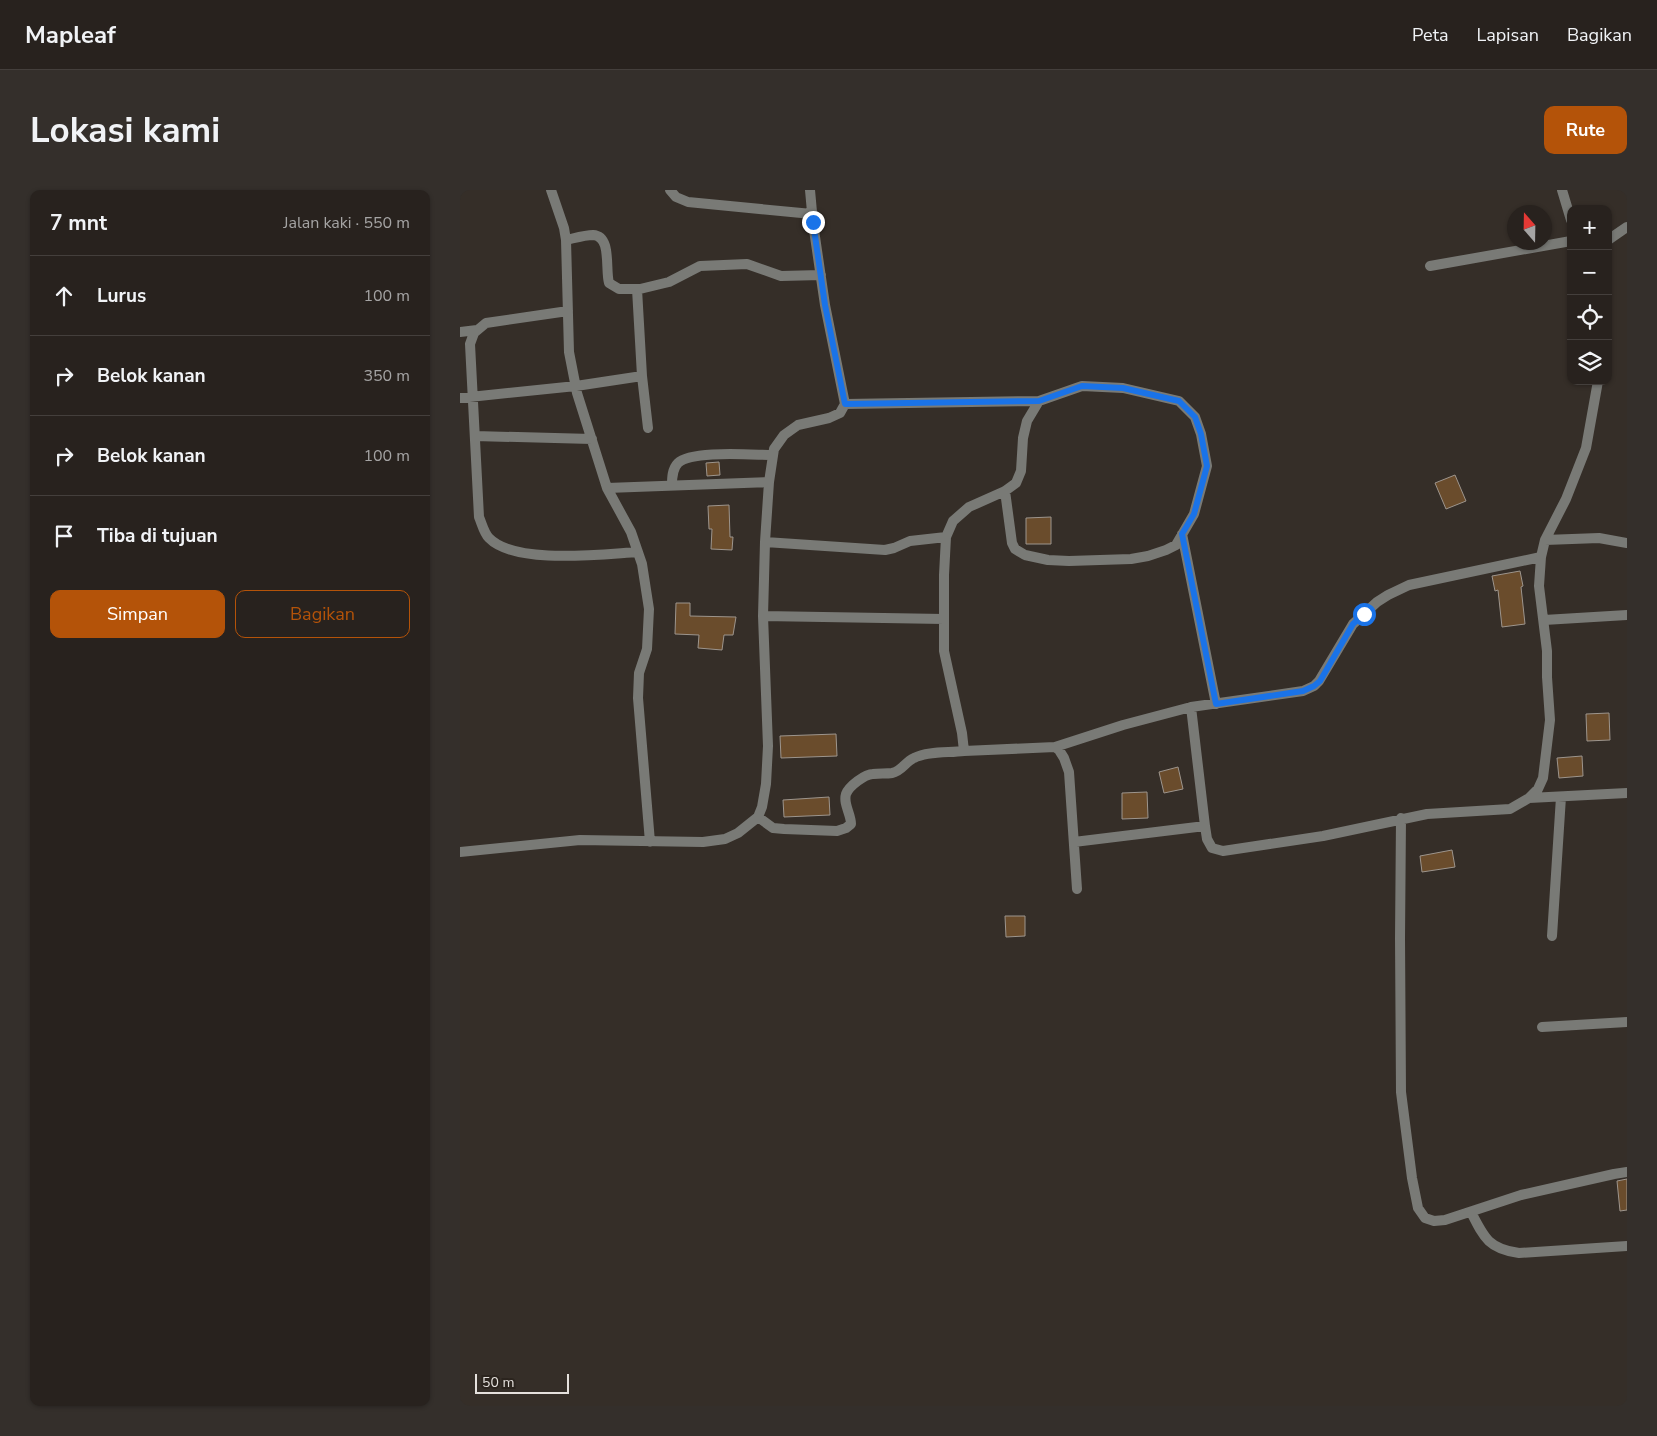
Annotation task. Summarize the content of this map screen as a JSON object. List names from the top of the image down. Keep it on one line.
{"scale_bar":"50 m","north":"top","page":{"header":"Mapleaf","nav":["Peta","Lapisan","Bagikan"],"buttons":["Rute",["Simpan","Bagikan"]],"title":"Lokasi kami","heading":["7 mnt","Jalan kaki · 550 m"],"map_buttons":["+","−"],"list":[["Lurus","100 m"],["Belok kanan","350 m"],["Belok kanan","100 m"],"Tiba di tujuan"],"scale":"50 m"}}
